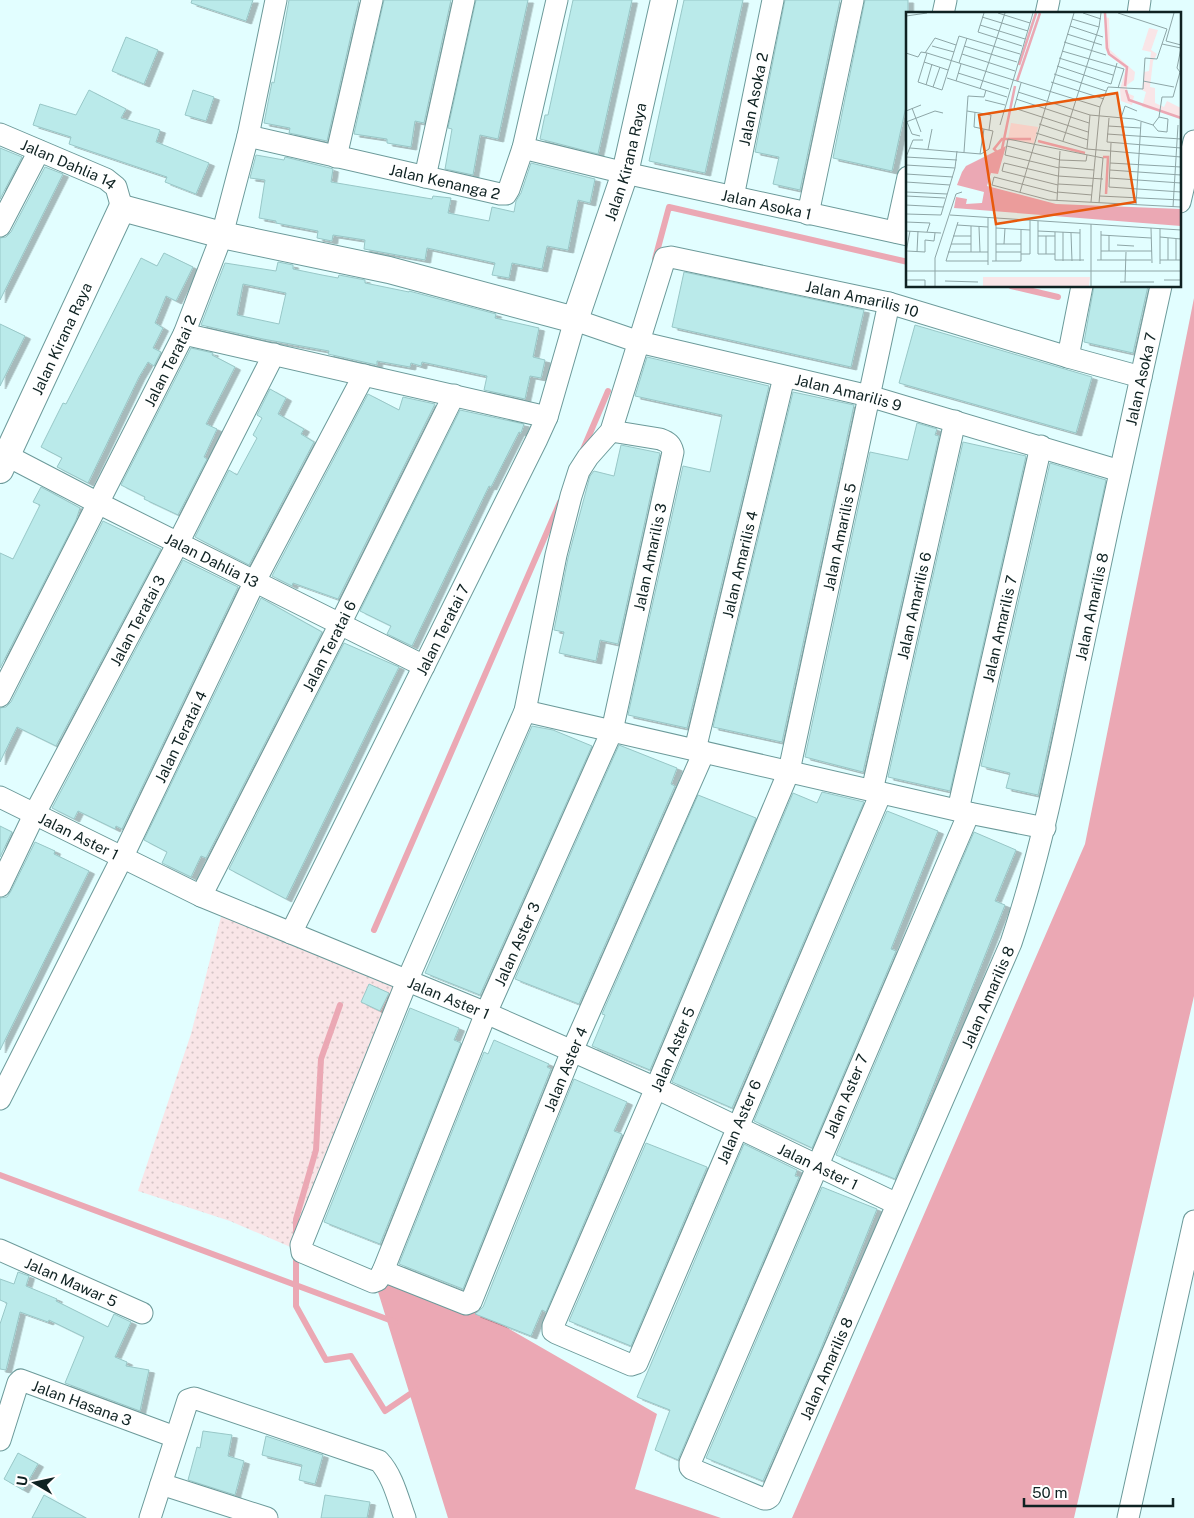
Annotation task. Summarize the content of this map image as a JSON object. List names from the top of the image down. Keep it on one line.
{"streets":{"street":["Jalan Asoka 2","Jalan Kirana Raya","Jalan Dahlia 14","Jalan Kenanga 2","Jalan Asoka 1","Jalan Amarilis 10","Jalan Teratai 2","Jalan Asoka 7","Jalan Amarilis 9","Jalan Amarilis 5","Jalan Amarilis 3","Jalan Dahlia 13","Jalan Amarilis 4","Jalan Amarilis 6","Jalan Amarilis 8","Jalan Teratai 3","Jalan Amarilis 7","Jalan Teratai 7","Jalan Teratai 6","Jalan Teratai 4","Jalan Aster 1","Jalan Aster 3","Jalan Aster 5","Jalan Aster 4","Jalan Aster 7","Jalan Aster 6","Jalan Mawar 5","Jalan Hasana 3"]},"crossings":[["Jalan Asoka 2","Jalan Asoka 1"],["Jalan Kirana Raya","Jalan Dahlia 14"],["Jalan Kirana Raya","Jalan Asoka 1"],["Jalan Kirana Raya","Jalan Amarilis 9"],["Jalan Kirana Raya","Jalan Dahlia 13"],["Jalan Kirana Raya","Jalan Teratai 7"],["Jalan Kenanga 2","Jalan Asoka 1"],["Jalan Kenanga 2","Jalan Teratai 2"],["Jalan Amarilis 10","Jalan Asoka 7"],["Jalan Amarilis 10","Jalan Amarilis 9"],["Jalan Amarilis 10","Jalan Amarilis 5"],["Jalan Teratai 2","Jalan Dahlia 13"],["Jalan Asoka 7","Jalan Amarilis 9"],["Jalan Asoka 7","Jalan Amarilis 8"],["Jalan Amarilis 9","Jalan Amarilis 5"],["Jalan Amarilis 9","Jalan Amarilis 4"],["Jalan Amarilis 9","Jalan Amarilis 6"],["Jalan Amarilis 9","Jalan Amarilis 8"],["Jalan Amarilis 9","Jalan Amarilis 7"],["Jalan Amarilis 9","Jalan Teratai 7"],["Jalan Amarilis 5","Jalan Aster 5"],["Jalan Amarilis 3","Jalan Aster 3"],["Jalan Dahlia 13","Jalan Teratai 3"],["Jalan Dahlia 13","Jalan Teratai 7"],["Jalan Dahlia 13","Jalan Teratai 6"],["Jalan Dahlia 13","Jalan Teratai 4"],["Jalan Amarilis 4","Jalan Aster 4"],["Jalan Amarilis 6","Jalan Aster 6"],["Jalan Amarilis 8","Jalan Aster 1"],["Jalan Amarilis 8","Jalan Aster 7"],["Jalan Teratai 3","Jalan Aster 1"],["Jalan Amarilis 7","Jalan Aster 7"],["Jalan Teratai 7","Jalan Aster 1"],["Jalan Teratai 6","Jalan Aster 1"],["Jalan Teratai 4","Jalan Aster 1"],["Jalan Aster 1","Jalan Aster 3"],["Jalan Aster 1","Jalan Aster 5"],["Jalan Aster 1","Jalan Aster 4"],["Jalan Aster 1","Jalan Aster 7"],["Jalan Aster 1","Jalan Aster 6"],["Jalan Aster 3","Jalan Aster 4"],["Jalan Aster 5","Jalan Aster 6"]],"scale_bar":"50 m","north":"left"}
